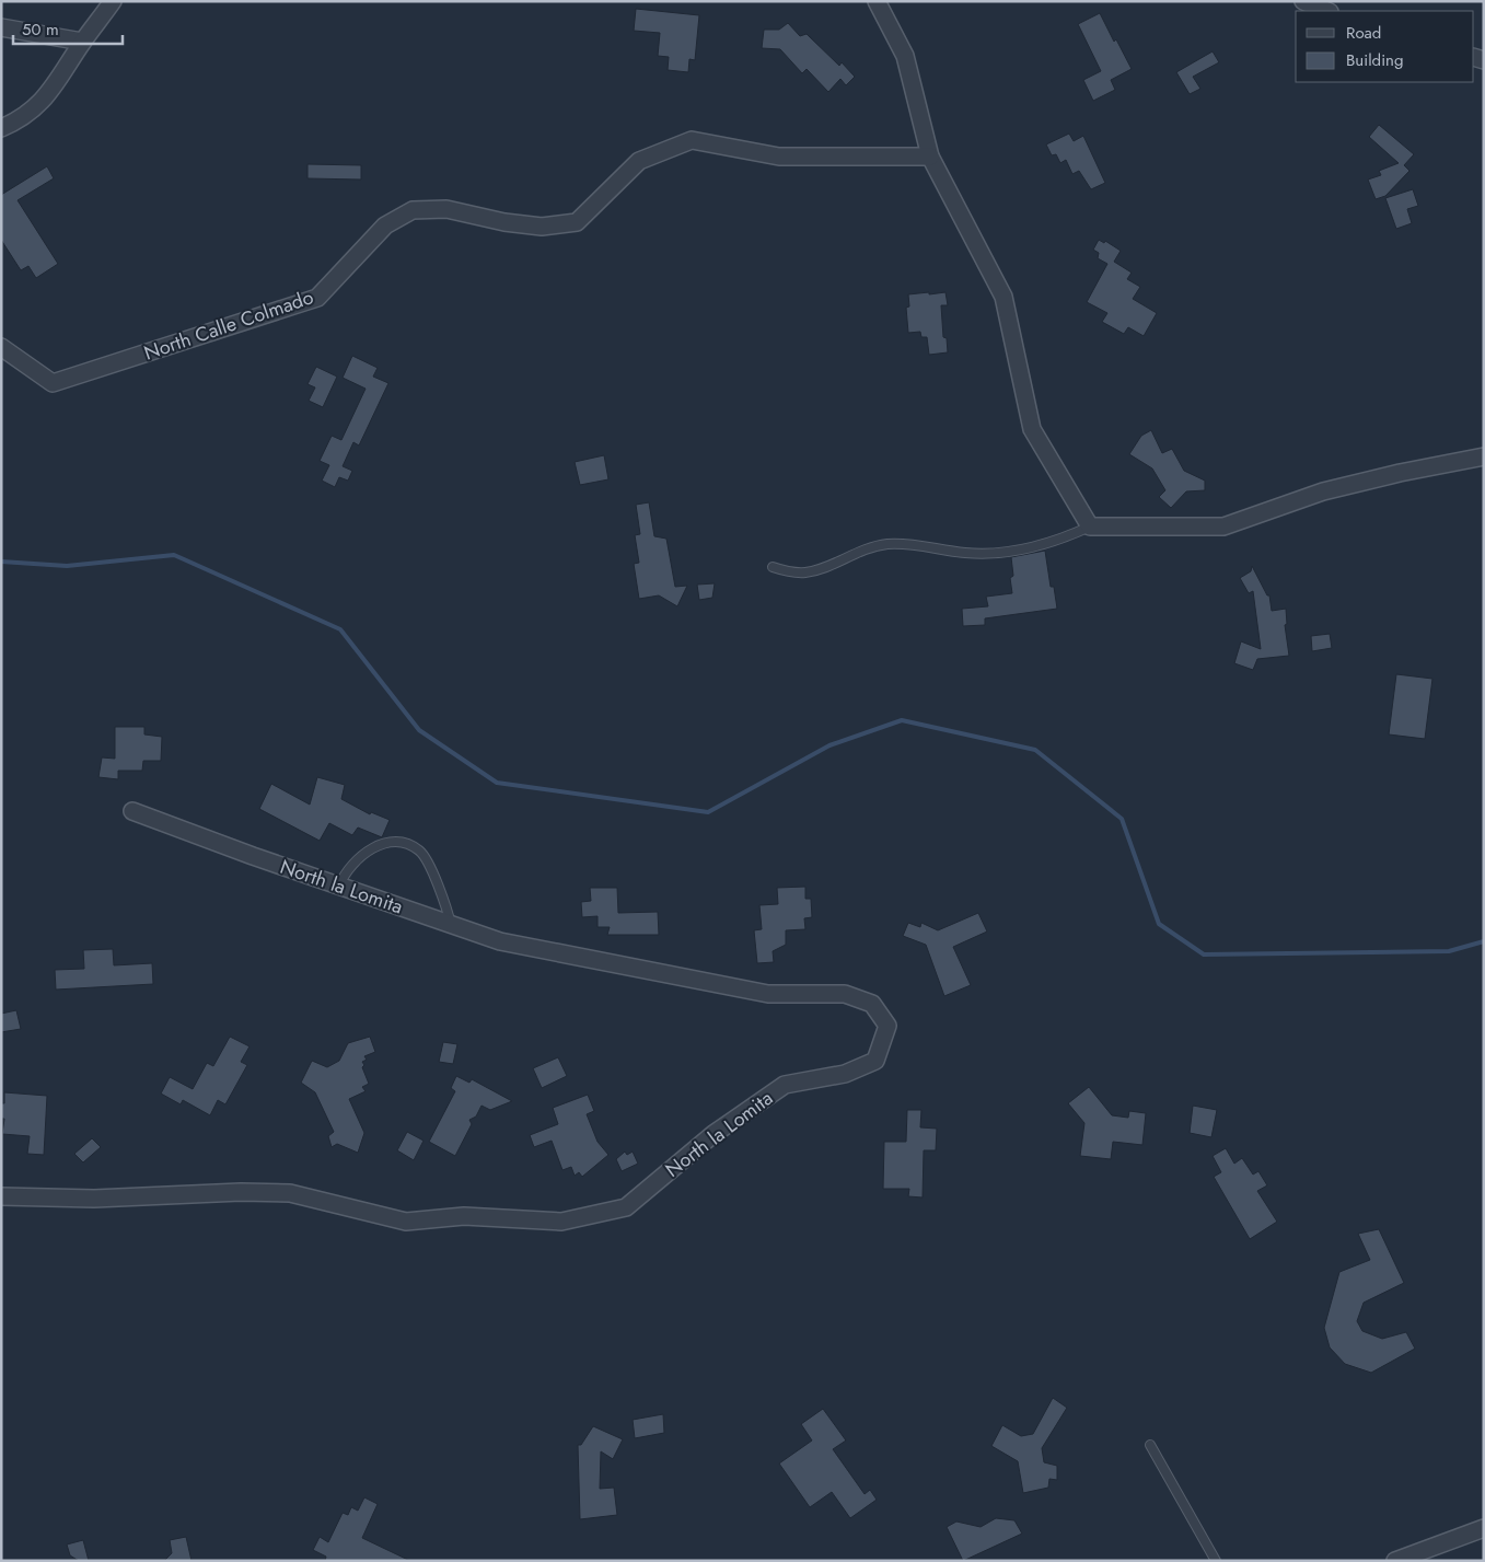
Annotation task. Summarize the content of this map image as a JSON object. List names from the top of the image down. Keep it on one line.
{"streets":{"street":["North Calle Colmado","North la Lomita"]},"legend":["Road","Building"],"scale_bar":"50 m"}
